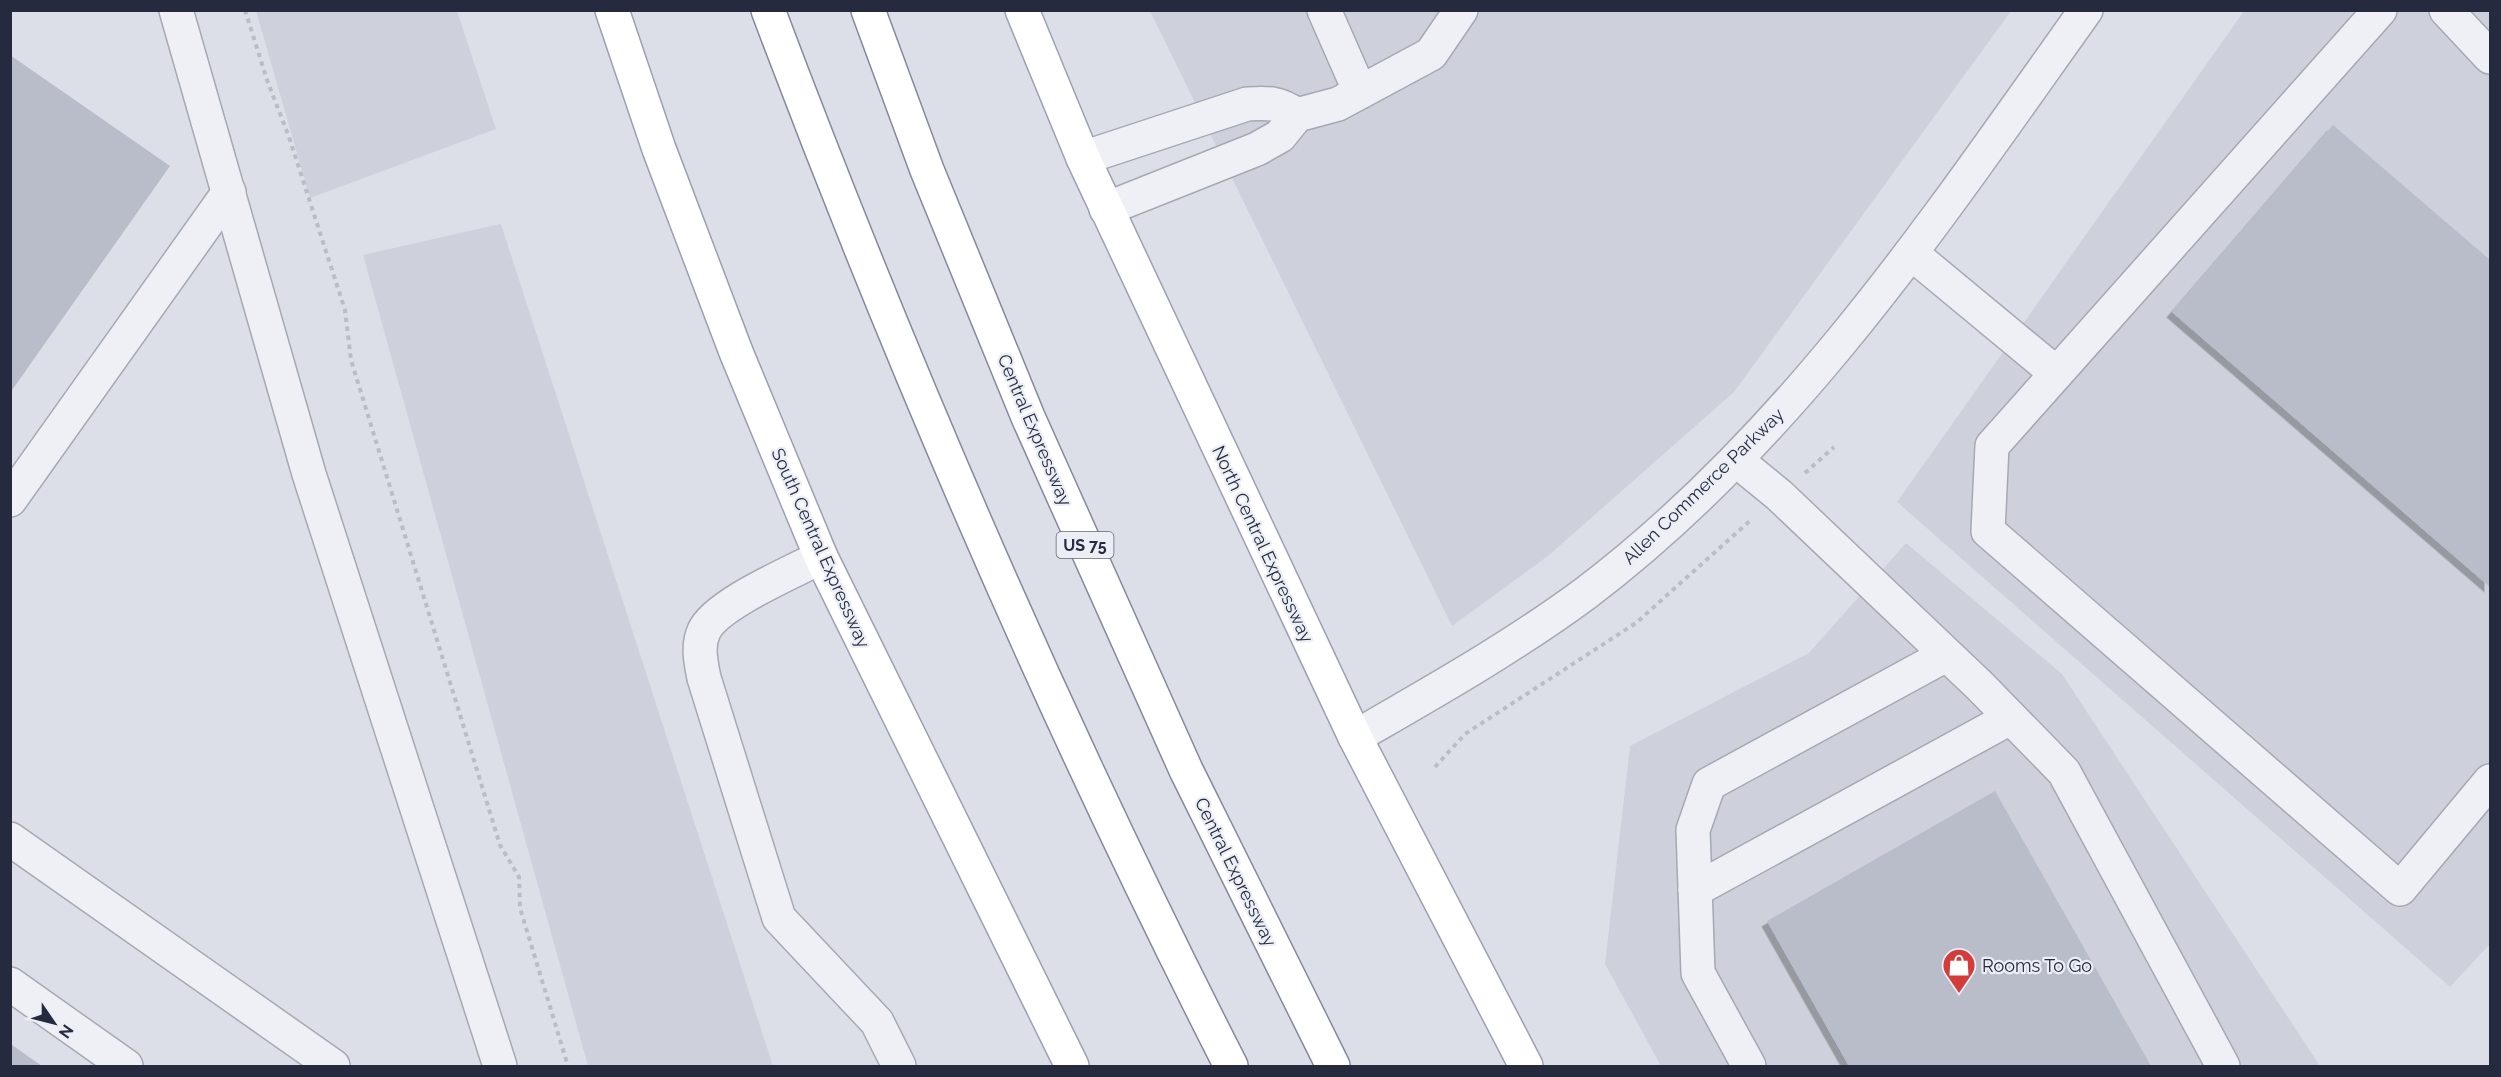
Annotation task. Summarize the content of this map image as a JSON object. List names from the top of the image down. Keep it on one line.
{"streets":{"main road":["Central Expressway","North Central Expressway","US 75","South Central Expressway"],"street":["Allen Commerce Parkway"]},"crossings":[["Allen Commerce Parkway","North Central Expressway"]],"places":{"shop":["Rooms To Go"]},"north":"bottom right"}
